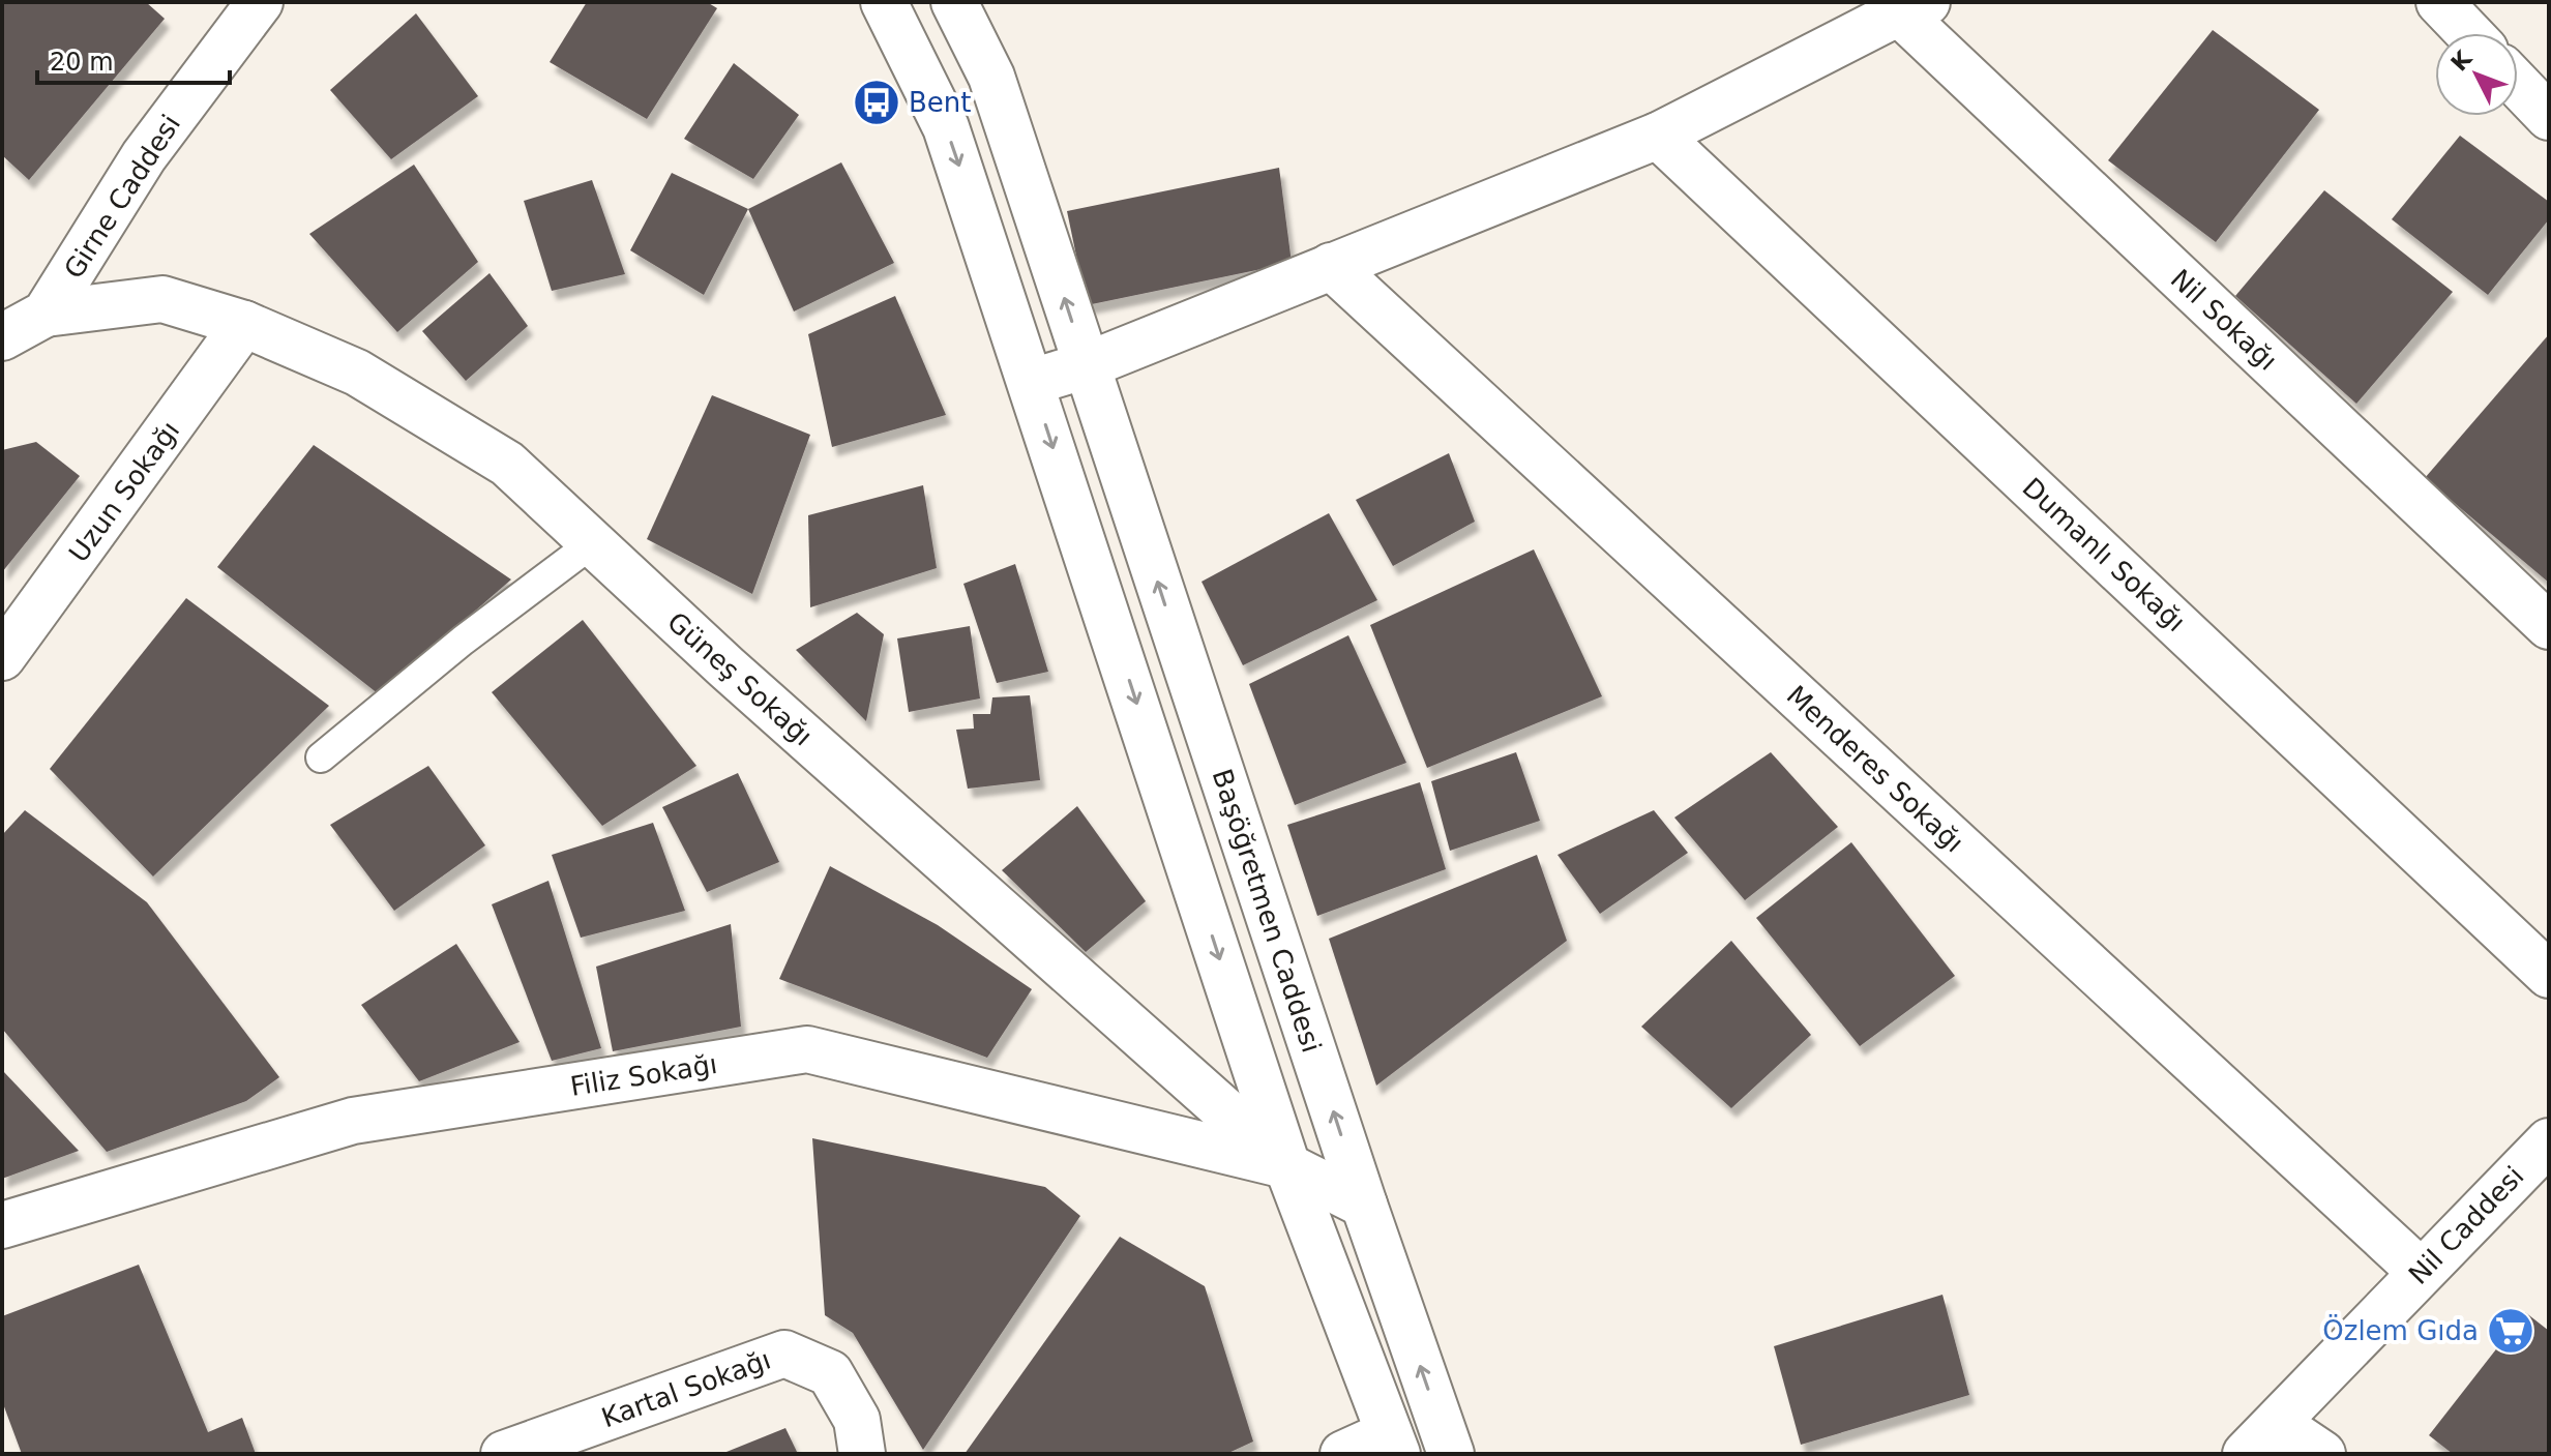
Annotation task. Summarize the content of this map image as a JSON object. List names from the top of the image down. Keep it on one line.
{"streets":{"street":["Girne Caddesi","Nil Sokağı","Uzun Sokağı","Dumanlı Sokağı","Güneş Sokağı","Menderes Sokağı","Başöğretmen Caddesi","Filiz Sokağı","Nil Caddesi","Kartal Sokağı"]},"crossings":[["Girne Caddesi","Güneş Sokağı"],["Uzun Sokağı","Güneş Sokağı"],["Güneş Sokağı","Başöğretmen Caddesi"],["Güneş Sokağı","Filiz Sokağı"],["Menderes Sokağı","Nil Caddesi"]],"places":{"bus stop":["Bent"],"supermarket":["Özlem Gıda"]},"scale_bar":"20 m","north":"top left"}
